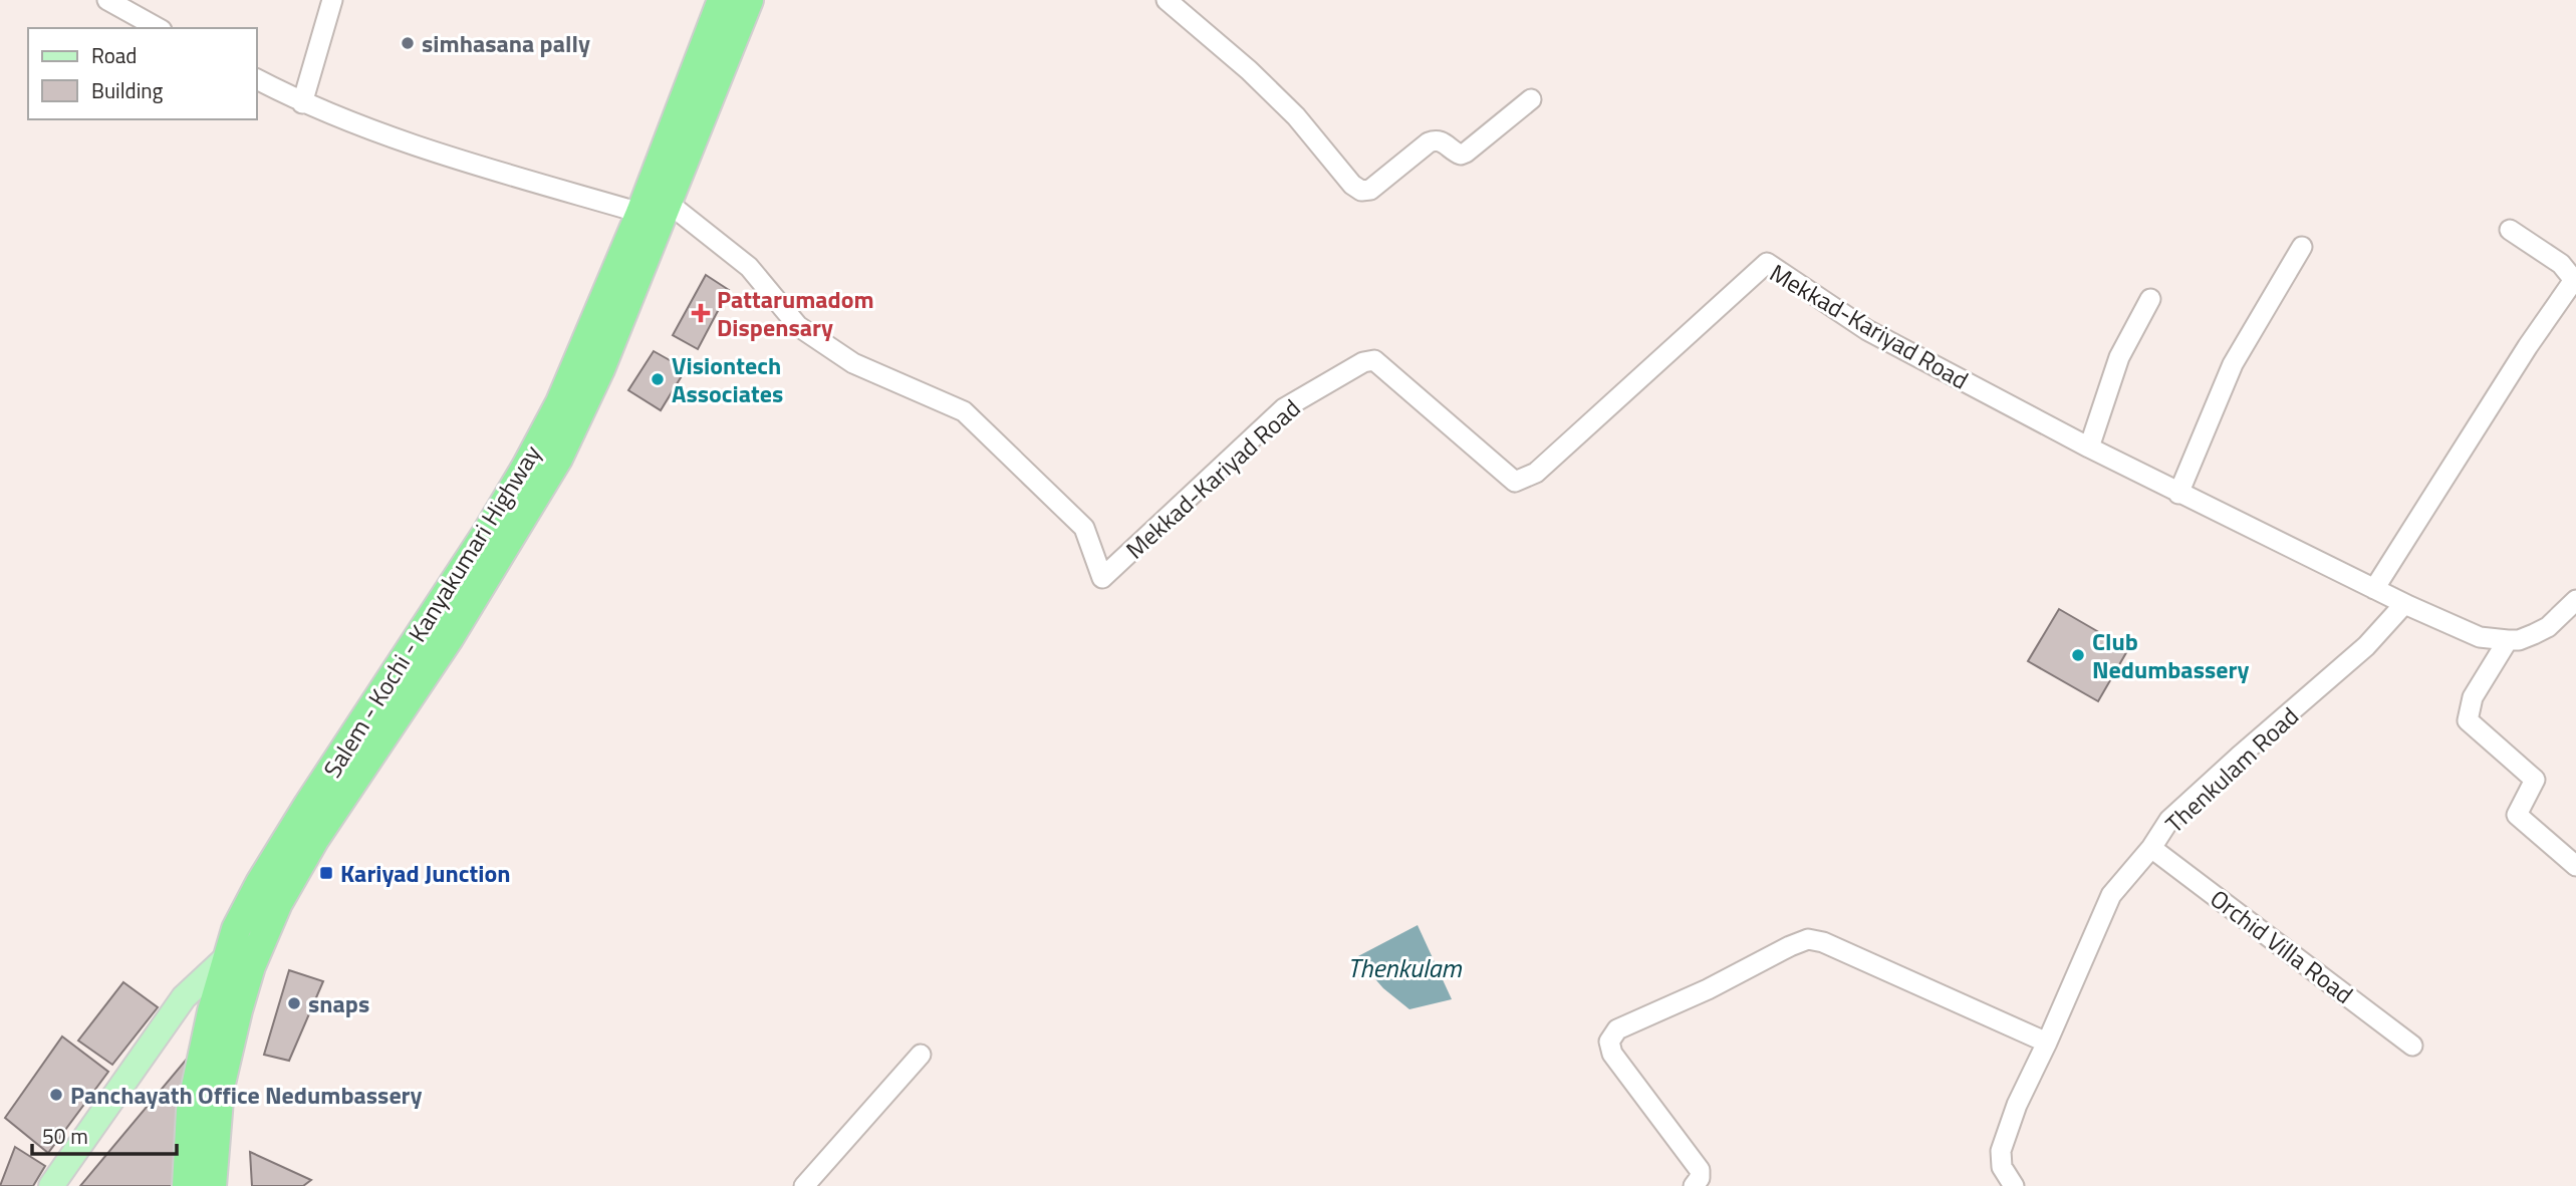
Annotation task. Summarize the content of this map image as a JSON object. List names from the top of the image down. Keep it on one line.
{"streets":{"highway":["Salem - Kochi - Kanyakumari Highway"],"street":["Mekkad-Kariyad Road","Thenkulam Road","Orchid Villa Road"]},"crossings":[["Mekkad-Kariyad Road","Salem - Kochi - Kanyakumari Highway"],["Thenkulam Road","Orchid Villa Road"]],"water":["Thenkulam"],"places":{"other":["simhasana pally","Visiontech Associates","Club Nedumbassery","snaps","Panchayath Office Nedumbassery"],"health":["Pattarumadom Dispensary"],"transit":["Kariyad Junction"]},"legend":["Road","Building"],"scale_bar":"50 m"}
